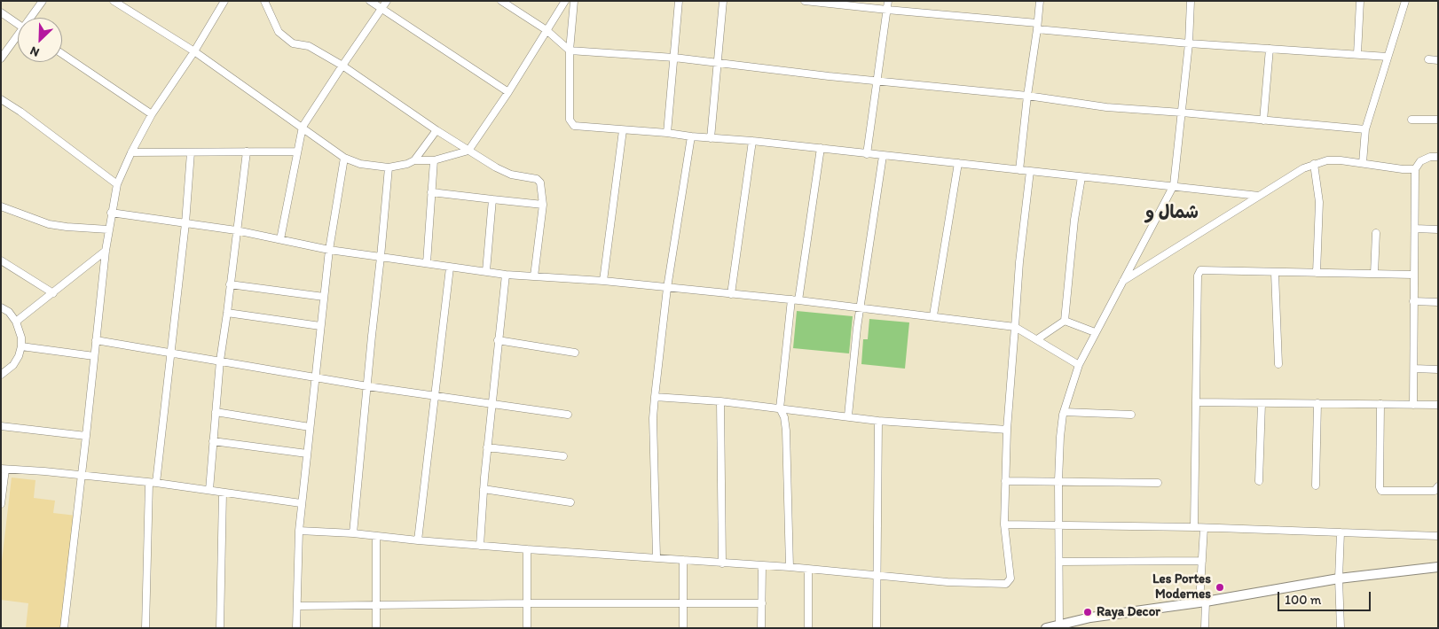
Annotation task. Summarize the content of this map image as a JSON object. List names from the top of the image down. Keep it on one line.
{"districts":["شمال و"],"places":["Les Portes Modernes","Raya Decor"],"scale_bar":"100 m","north":"bottom left"}
